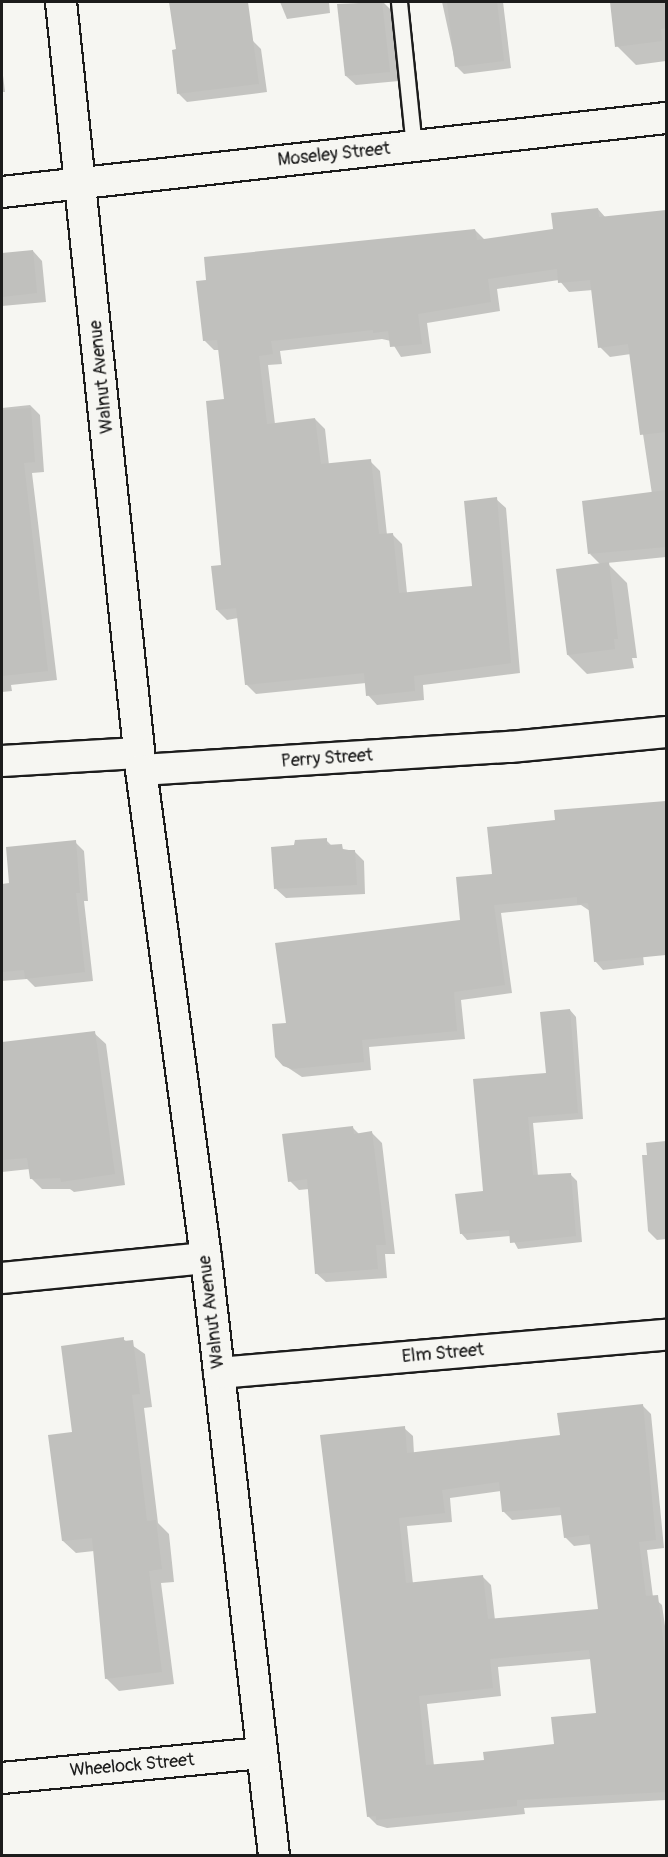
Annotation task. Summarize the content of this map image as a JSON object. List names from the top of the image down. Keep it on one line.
{"streets":{"street":["Moseley Street","Walnut Avenue","Perry Street","Elm Street","Wheelock Street"]},"crossings":[["Moseley Street","Walnut Avenue"],["Walnut Avenue","Perry Street"],["Walnut Avenue","Elm Street"],["Walnut Avenue","Wheelock Street"]]}
